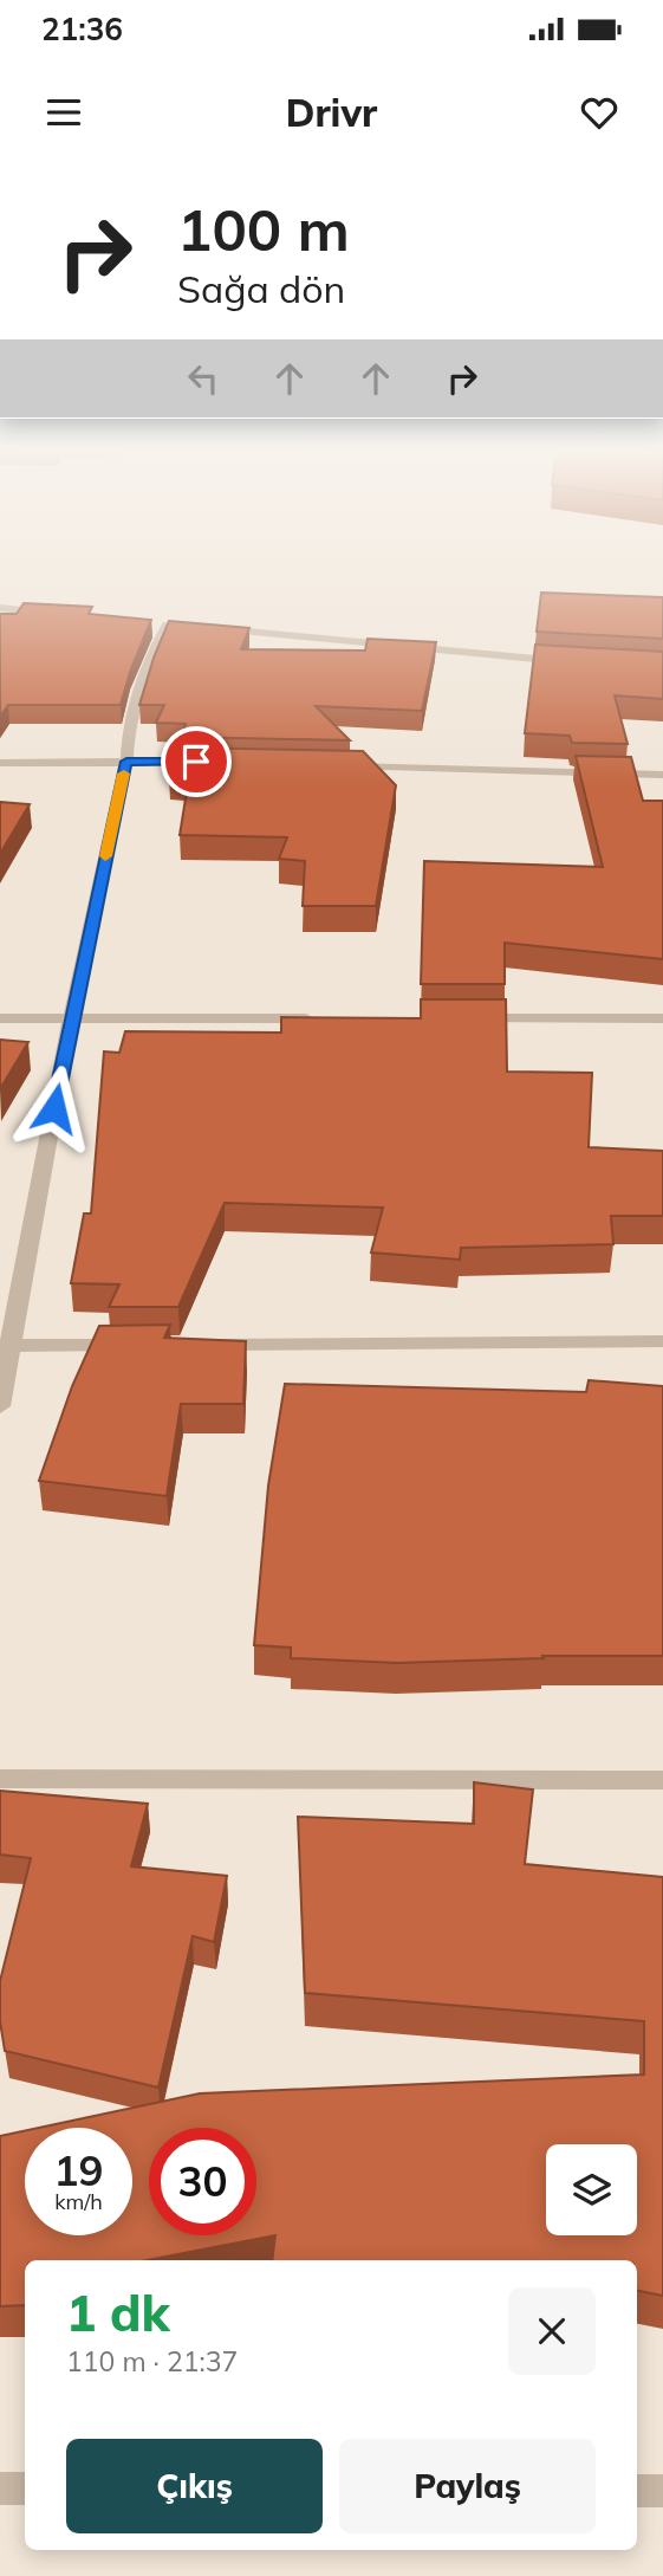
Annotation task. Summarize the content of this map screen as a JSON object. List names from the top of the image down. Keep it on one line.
{"page":{"status":"21:36","header":"Drivr","turn":["100 m","Sağa dön"],"speed":"19 km/h","limit":"30","heading":["1 dk","110 m · 21:37"],"buttons":["Çıkış","Paylaş"]}}
